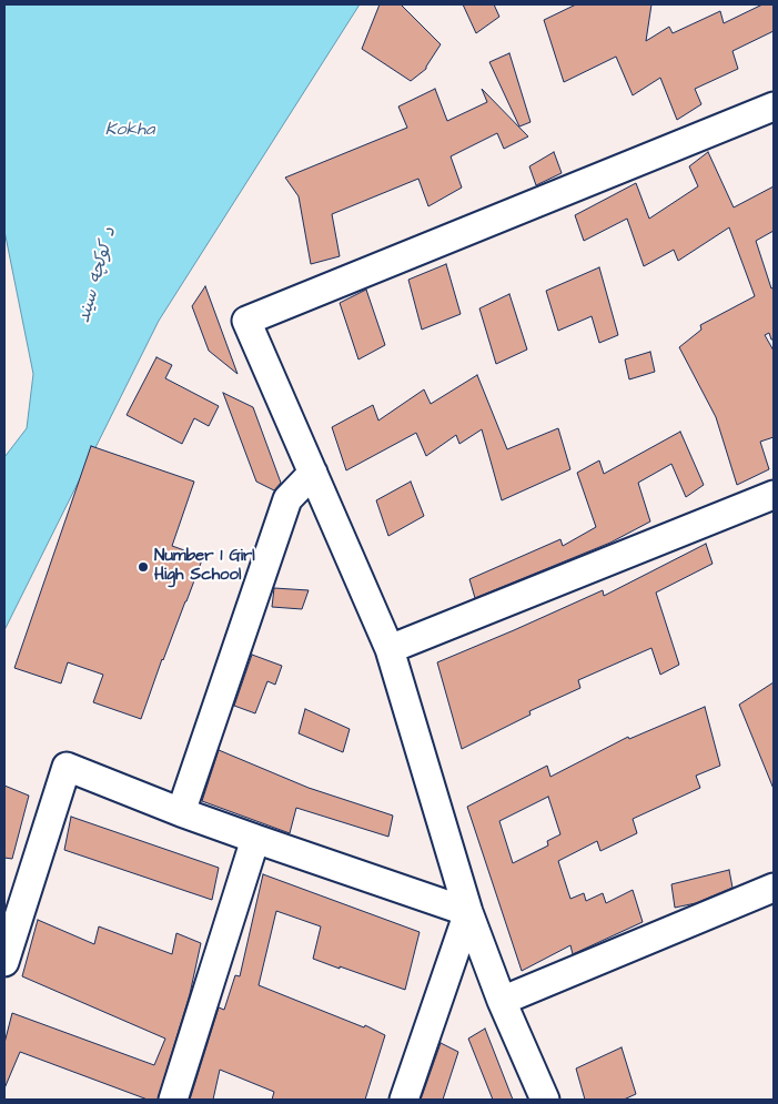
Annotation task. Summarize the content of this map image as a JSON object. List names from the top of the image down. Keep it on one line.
{"water":["Kokha","د کوکچه سیند"],"places":["Number 1 Girl High School"]}
